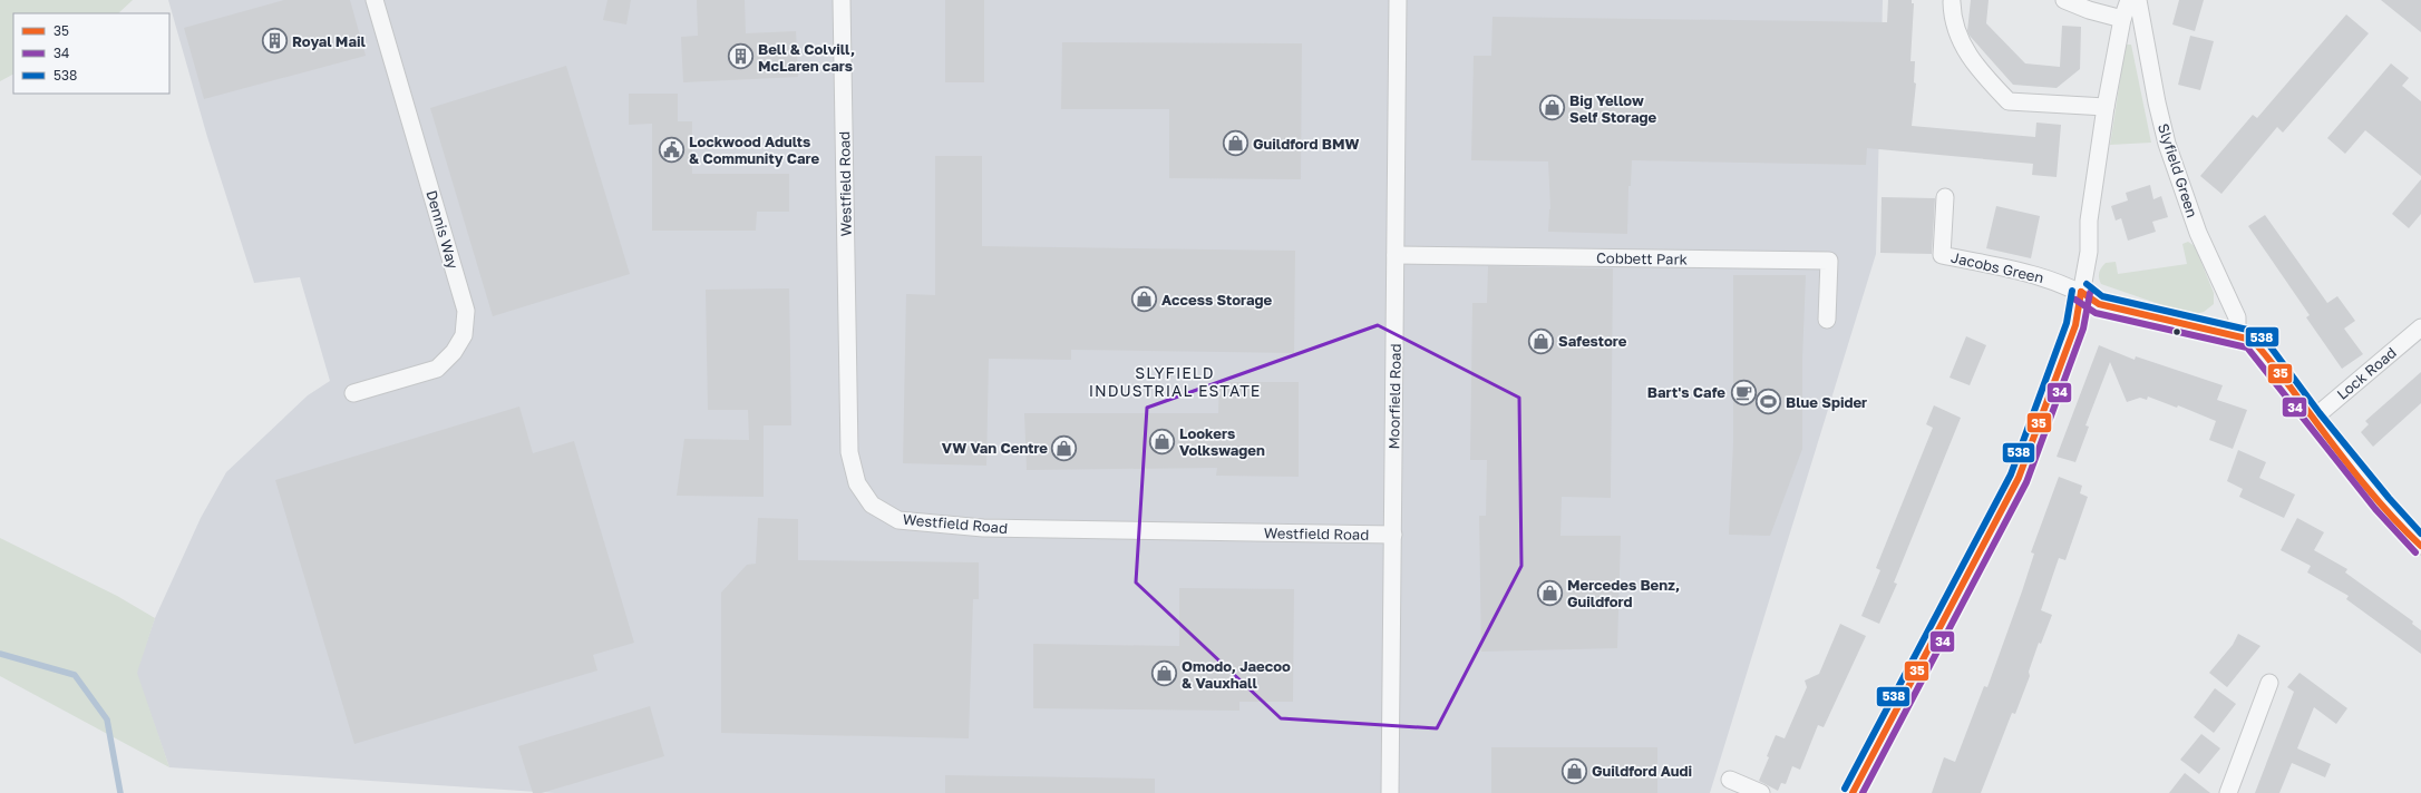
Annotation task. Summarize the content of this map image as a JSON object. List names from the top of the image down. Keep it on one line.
{"streets":{"street":["Slyfield Green","Westfield Road","Dennis Way","Cobbett Park","Jacobs Green","Lock Road","Moorfield Road"]},"crossings":[["Westfield Road","Moorfield Road"],["Cobbett Park","Moorfield Road"]],"districts":["SLYFIELD INDUSTRIAL ESTATE"],"places":{"building":["Royal Mail","Bell & Colvill, McLaren cars"],"shop":["Big Yellow Self Storage","Guildford BMW","Access Storage","Safestore","Lookers Volkswagen","VW Van Centre","Mercedes Benz, Guildford","Omodo, Jaecoo & Vauxhall","Guildford Audi"],"public building":["Lockwood Adults & Community Care"],"cafe":["Bart's Cafe"],"sports":["Blue Spider"]},"lines":["transit line 538","transit line 35","transit line 34"],"legend":["35","34","538"]}
